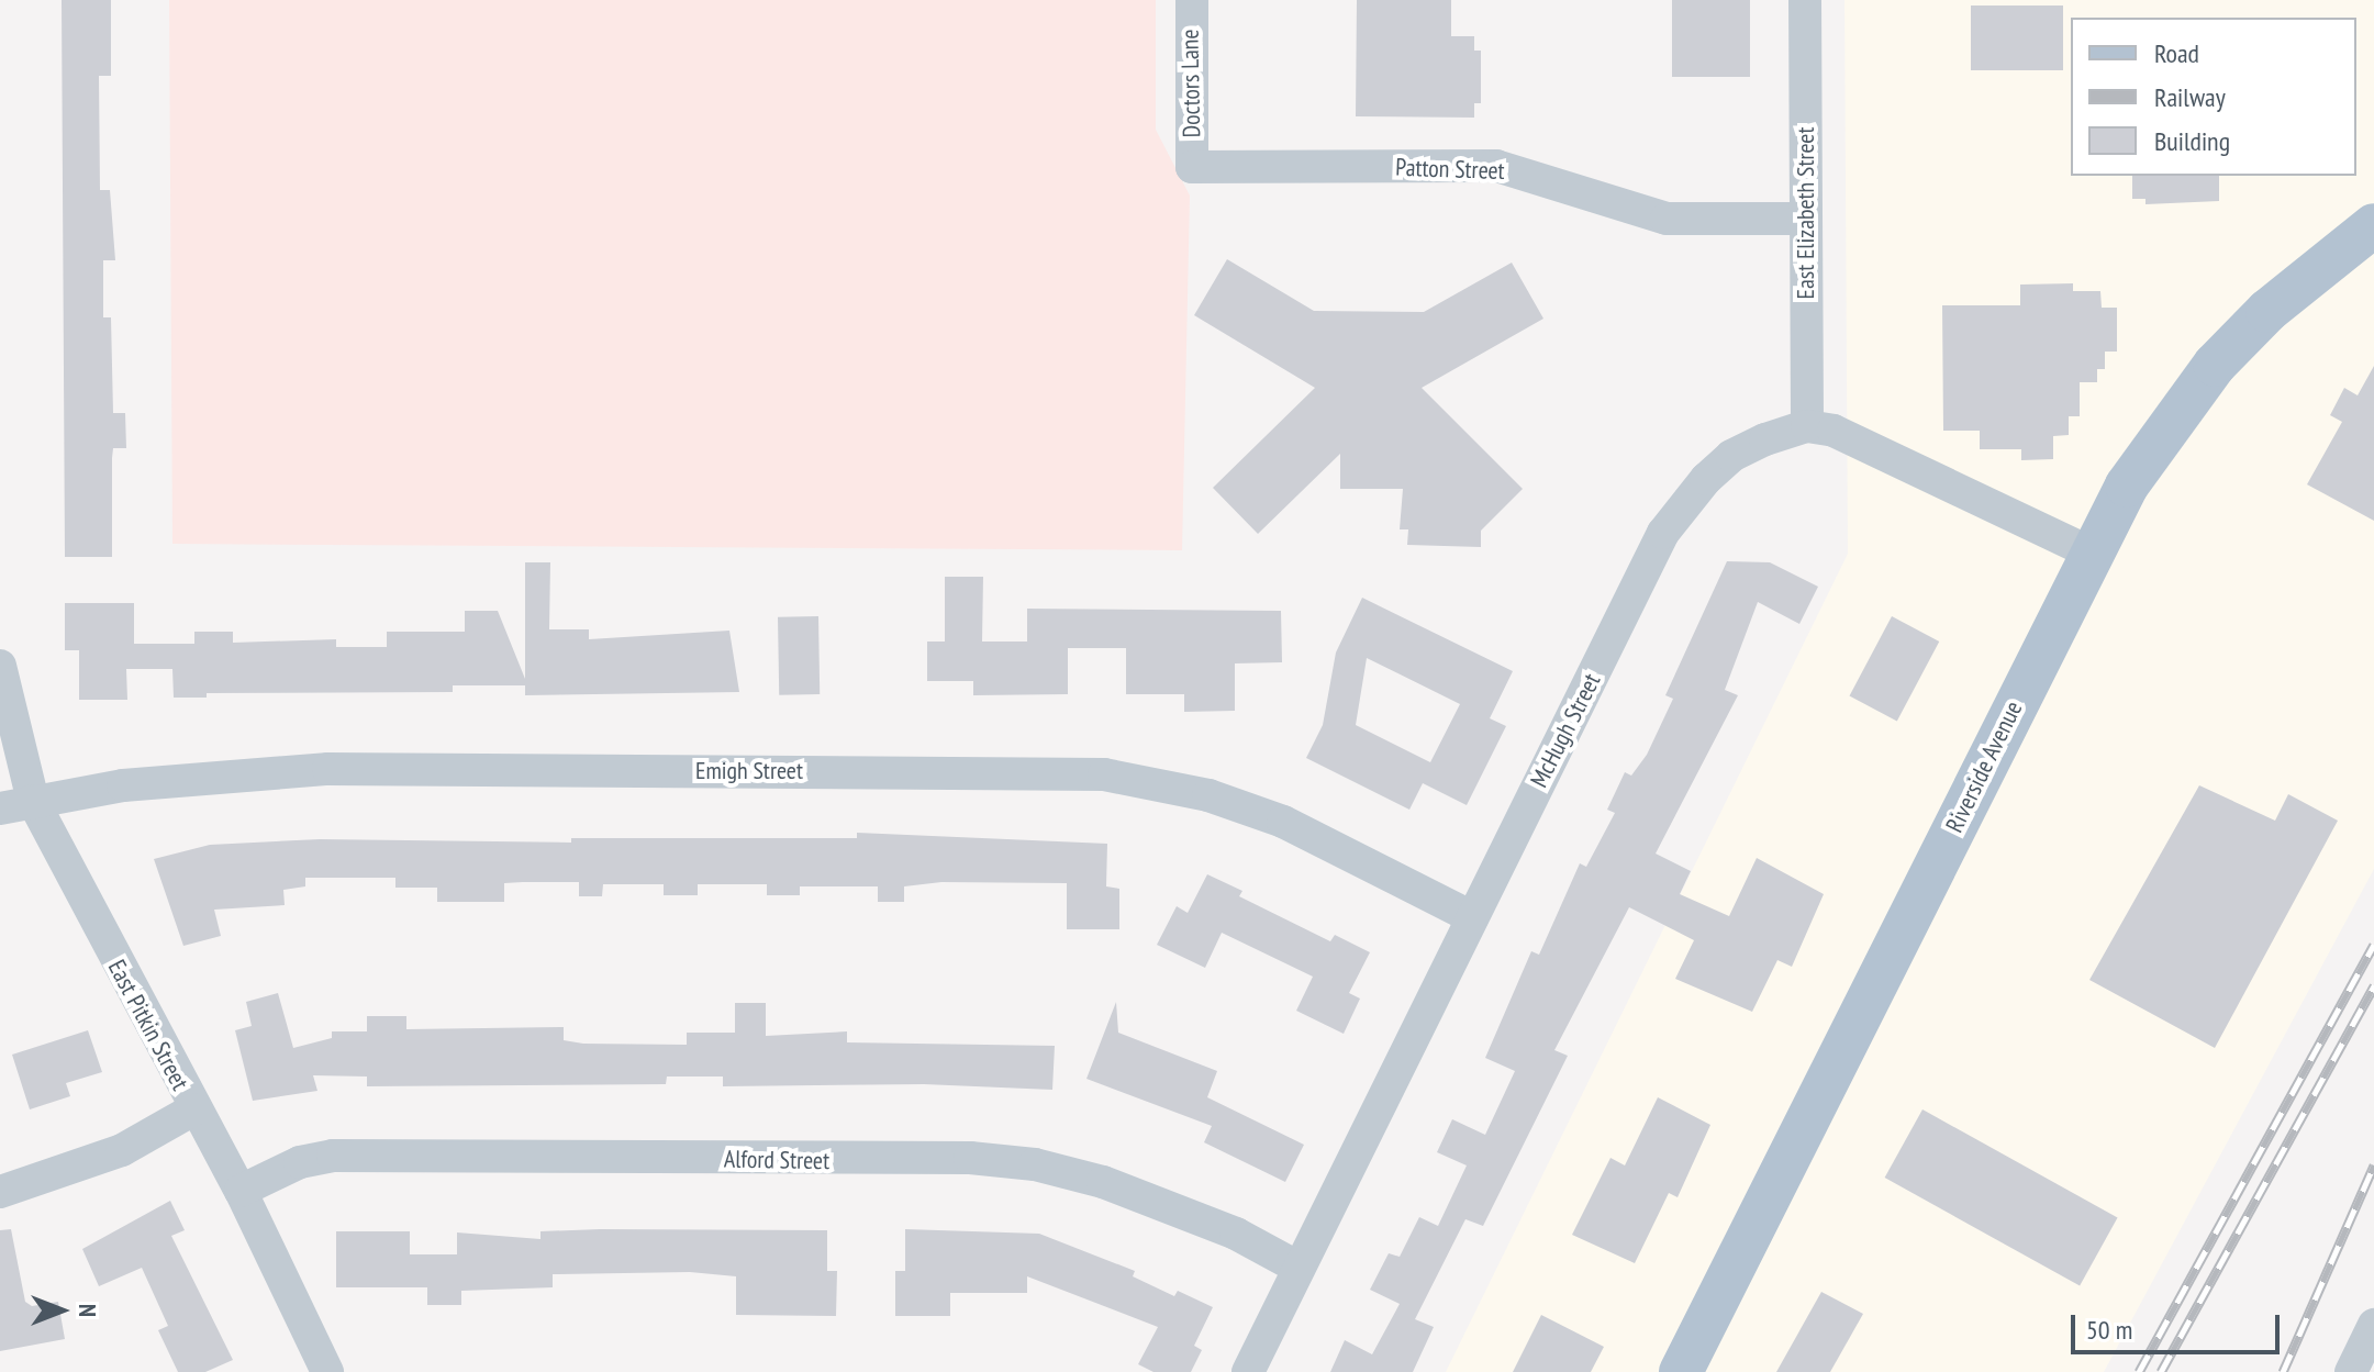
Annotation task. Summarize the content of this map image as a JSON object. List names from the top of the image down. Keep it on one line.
{"streets":{"main road":["Riverside Avenue"],"street":["Doctors Lane","Patton Street","East Elizabeth Street","McHugh Street","Emigh Street","East Pitkin Street","Alford Street"]},"crossings":[["Doctors Lane","Patton Street"],["Patton Street","East Elizabeth Street"],["East Elizabeth Street","McHugh Street"],["McHugh Street","Emigh Street"],["McHugh Street","Alford Street"],["Emigh Street","East Pitkin Street"],["East Pitkin Street","Alford Street"]],"legend":["Road","Railway","Building"],"scale_bar":"50 m","north":"right"}
